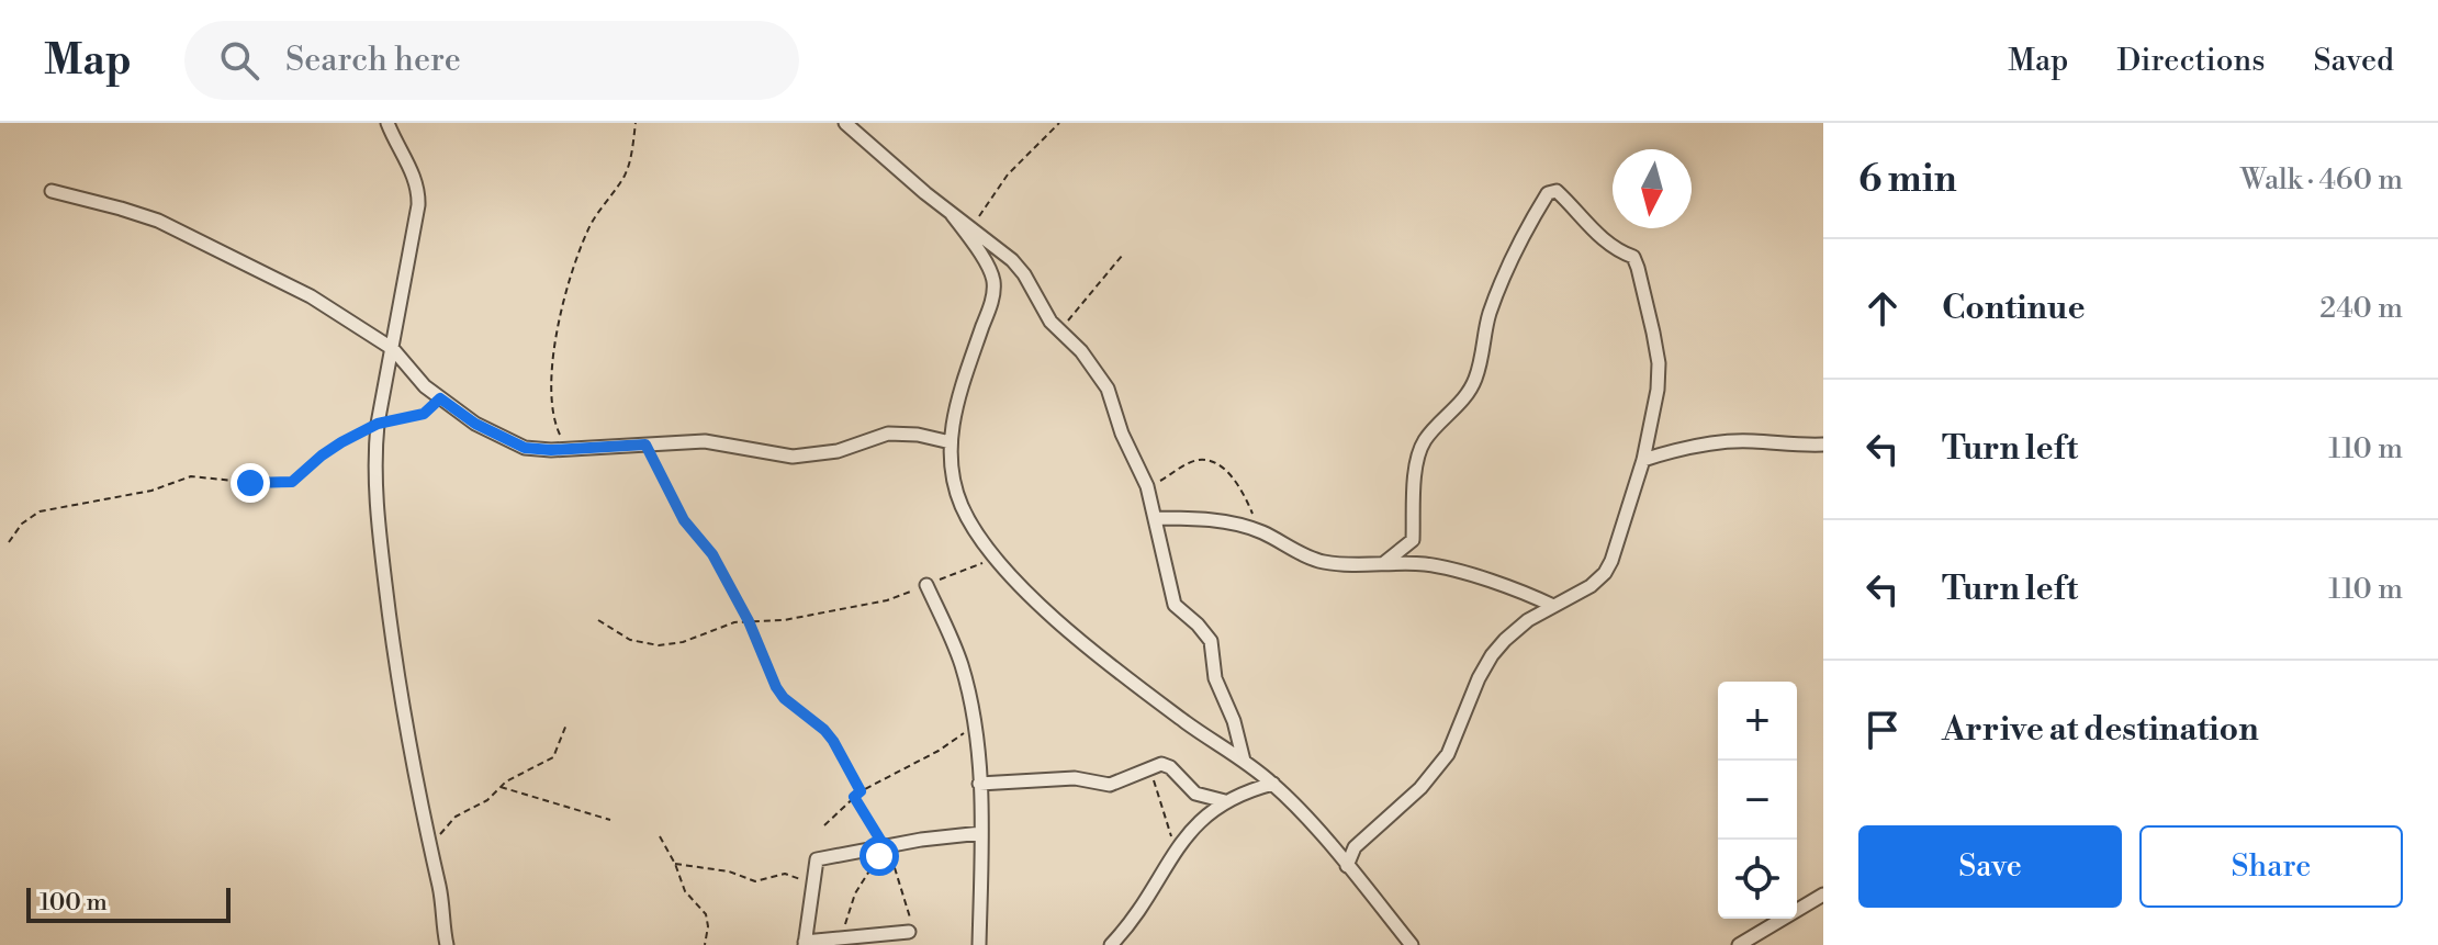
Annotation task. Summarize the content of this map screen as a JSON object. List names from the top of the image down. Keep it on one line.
{"scale_bar":"100 m","north":"bottom","page":{"header":"Map","search":"Search here","nav":["Map","Directions","Saved"],"heading":["6 min","Walk · 460 m"],"list":[["Continue","240 m"],["Turn left","110 m"],["Turn left","110 m"],"Arrive at destination"],"map_buttons":["+","−"],"buttons":["Save","Share"],"scale":"100 m"}}
